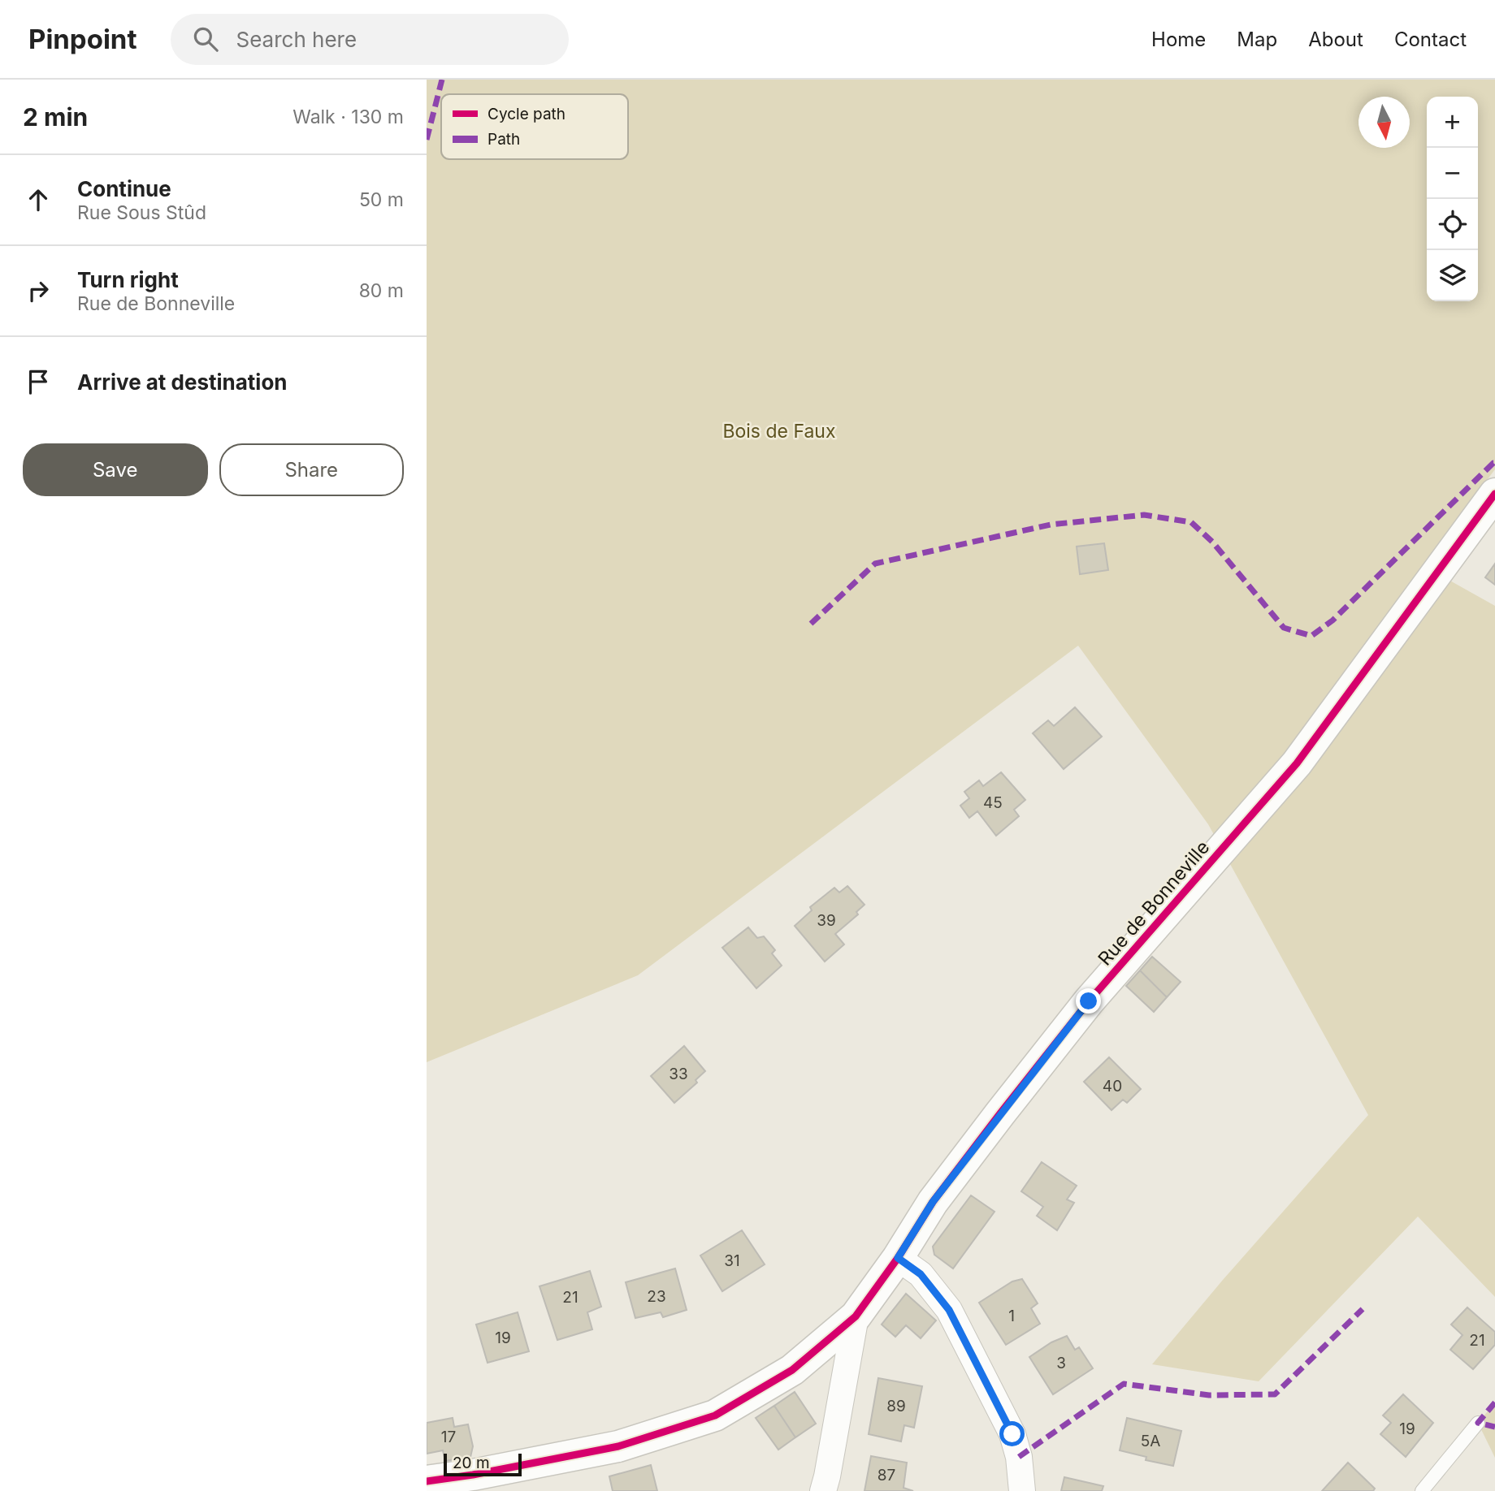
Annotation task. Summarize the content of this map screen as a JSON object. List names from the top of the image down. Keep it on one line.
{"streets":{"street":["Rue de Bonneville"]},"parks":["Bois de Faux"],"house_numbers":["45","39","33","40","31","23","21","1","19","21","3","89","19","17","5A","87"],"legend":["Cycle path","Path"],"scale_bar":"20 m","north":"bottom","page":{"header":"Pinpoint","search":"Search here","nav":["Home","Map","About","Contact"],"heading":["2 min","Walk · 130 m"],"map_buttons":["+","−"],"list":[["Continue","Rue Sous Stûd","50 m"],["Turn right","Rue de Bonneville","80 m"],"Arrive at destination"],"buttons":["Save","Share"],"scale":"20 m"}}
